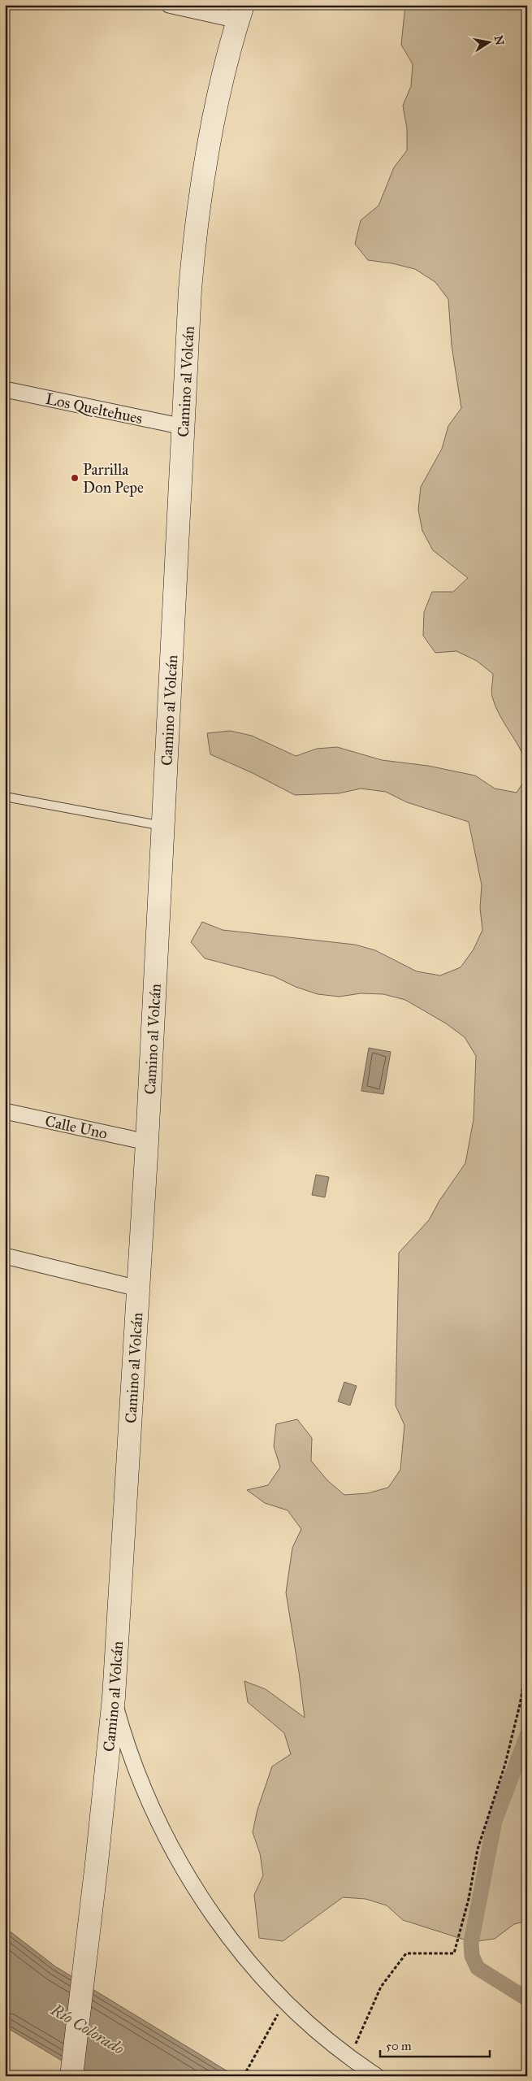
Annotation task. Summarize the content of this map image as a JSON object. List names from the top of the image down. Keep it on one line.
{"streets":{"main road":["Camino al Volcán"],"street":["Los Queltehues","Calle Uno"]},"crossings":[["Camino al Volcán","Los Queltehues"],["Camino al Volcán","Calle Uno"]],"water":["Río Colorado"],"places":["Parrilla Don Pepe"],"scale_bar":"50 m","north":"right"}
